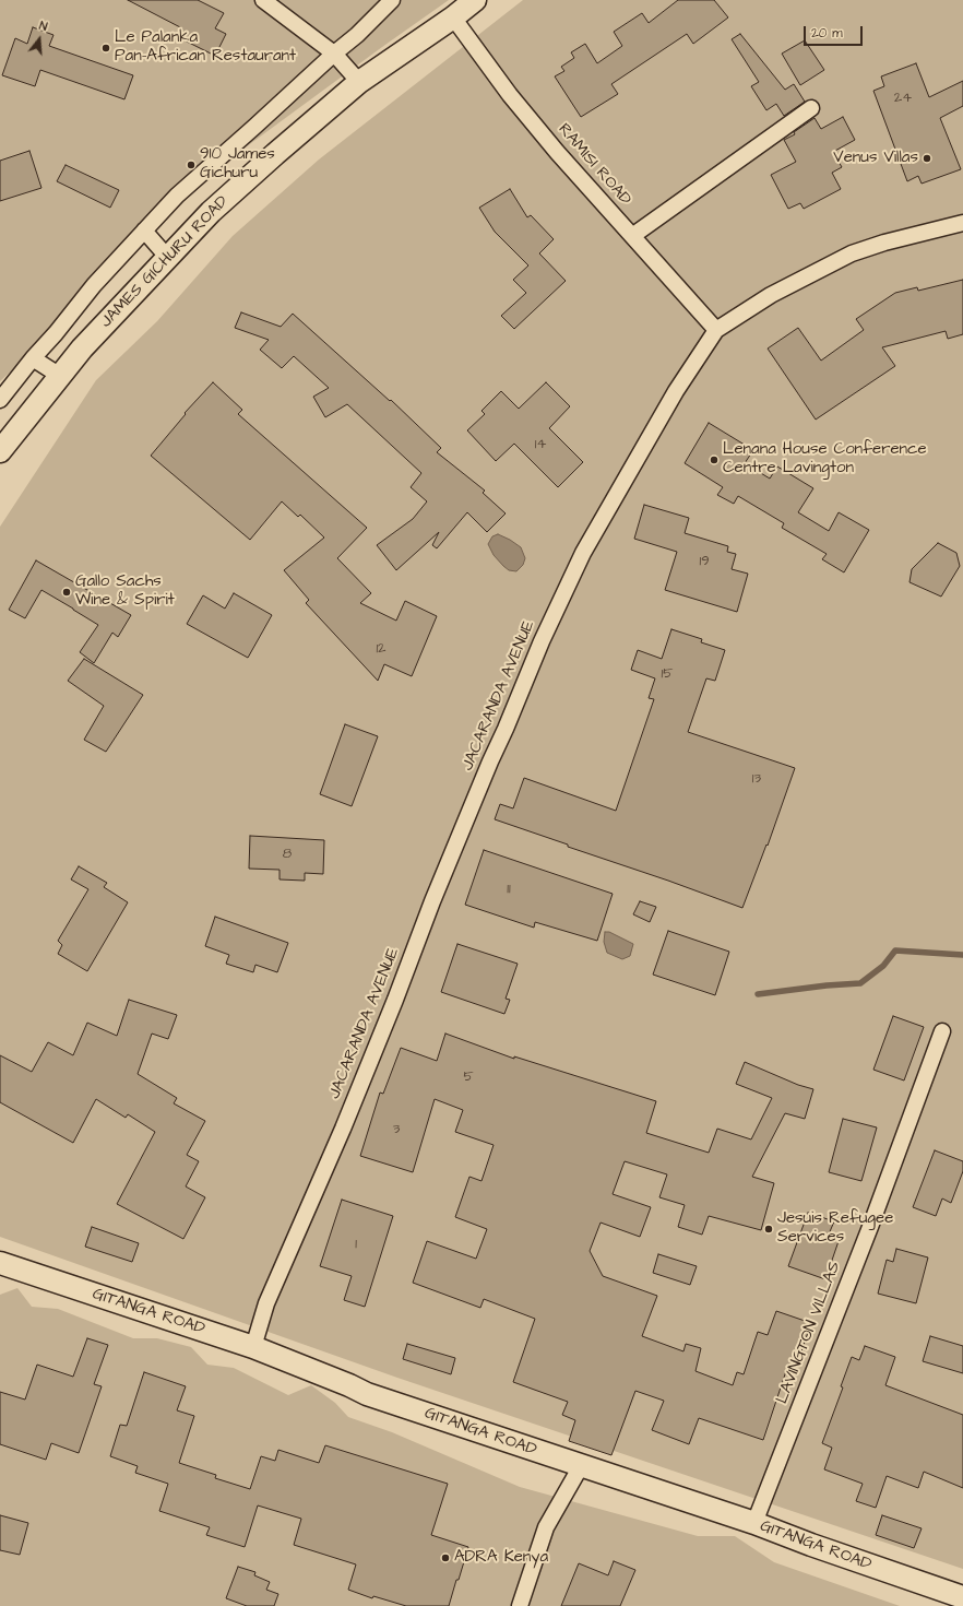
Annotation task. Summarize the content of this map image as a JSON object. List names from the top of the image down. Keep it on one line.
{"streets":{"main road":["JAMES GICHURU ROAD","GITANGA ROAD"],"street":["RAMISI ROAD","JACARANDA AVENUE","LAVINGTON VILLAS"]},"crossings":[["RAMISI ROAD","JAMES GICHURU ROAD"],["RAMISI ROAD","JACARANDA AVENUE"],["JACARANDA AVENUE","GITANGA ROAD"],["GITANGA ROAD","LAVINGTON VILLAS"]],"places":["Le Palanka Pan-African Restaurant","Venus Villas","910 James Gichuru","Lenana House Conference Centre Lavington","Gallo Sachs Wine & Spirit","Jesuis Refugee Services","ADRA Kenya"],"house_numbers":["24","14","19","12","15","13","8","11","5","3","1"],"scale_bar":"20 m","north":"top"}
